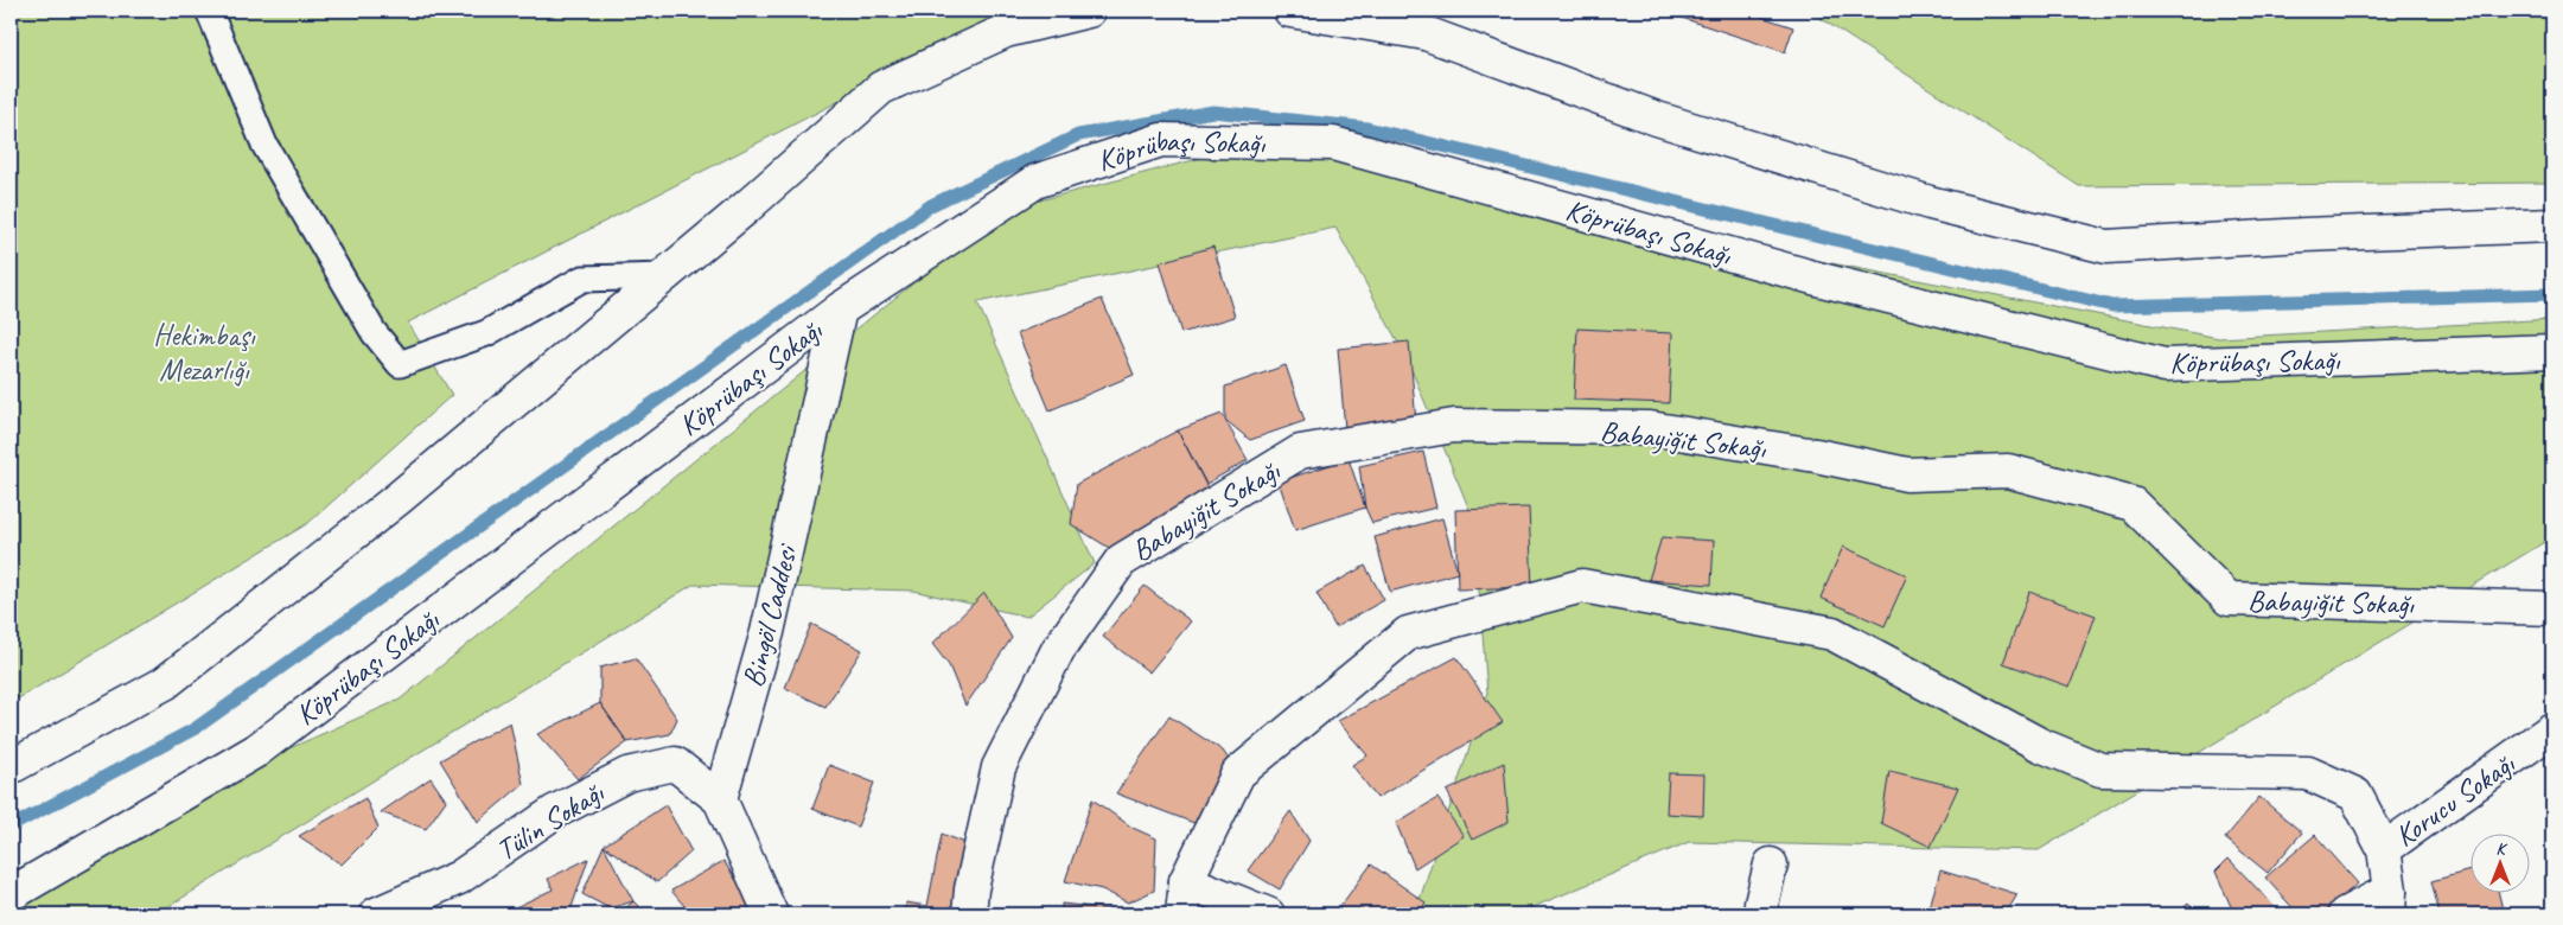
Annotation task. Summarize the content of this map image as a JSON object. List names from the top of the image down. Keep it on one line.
{"streets":{"street":["Köprübaşı Sokağı","Babayiğit Sokağı","Bingöl Caddesi","Korucu Sokağı","Tülin Sokağı"]},"crossings":[["Köprübaşı Sokağı","Bingöl Caddesi"],["Bingöl Caddesi","Tülin Sokağı"]],"parks":["Hekimbaşı Mezarlığı"],"north":"top"}
